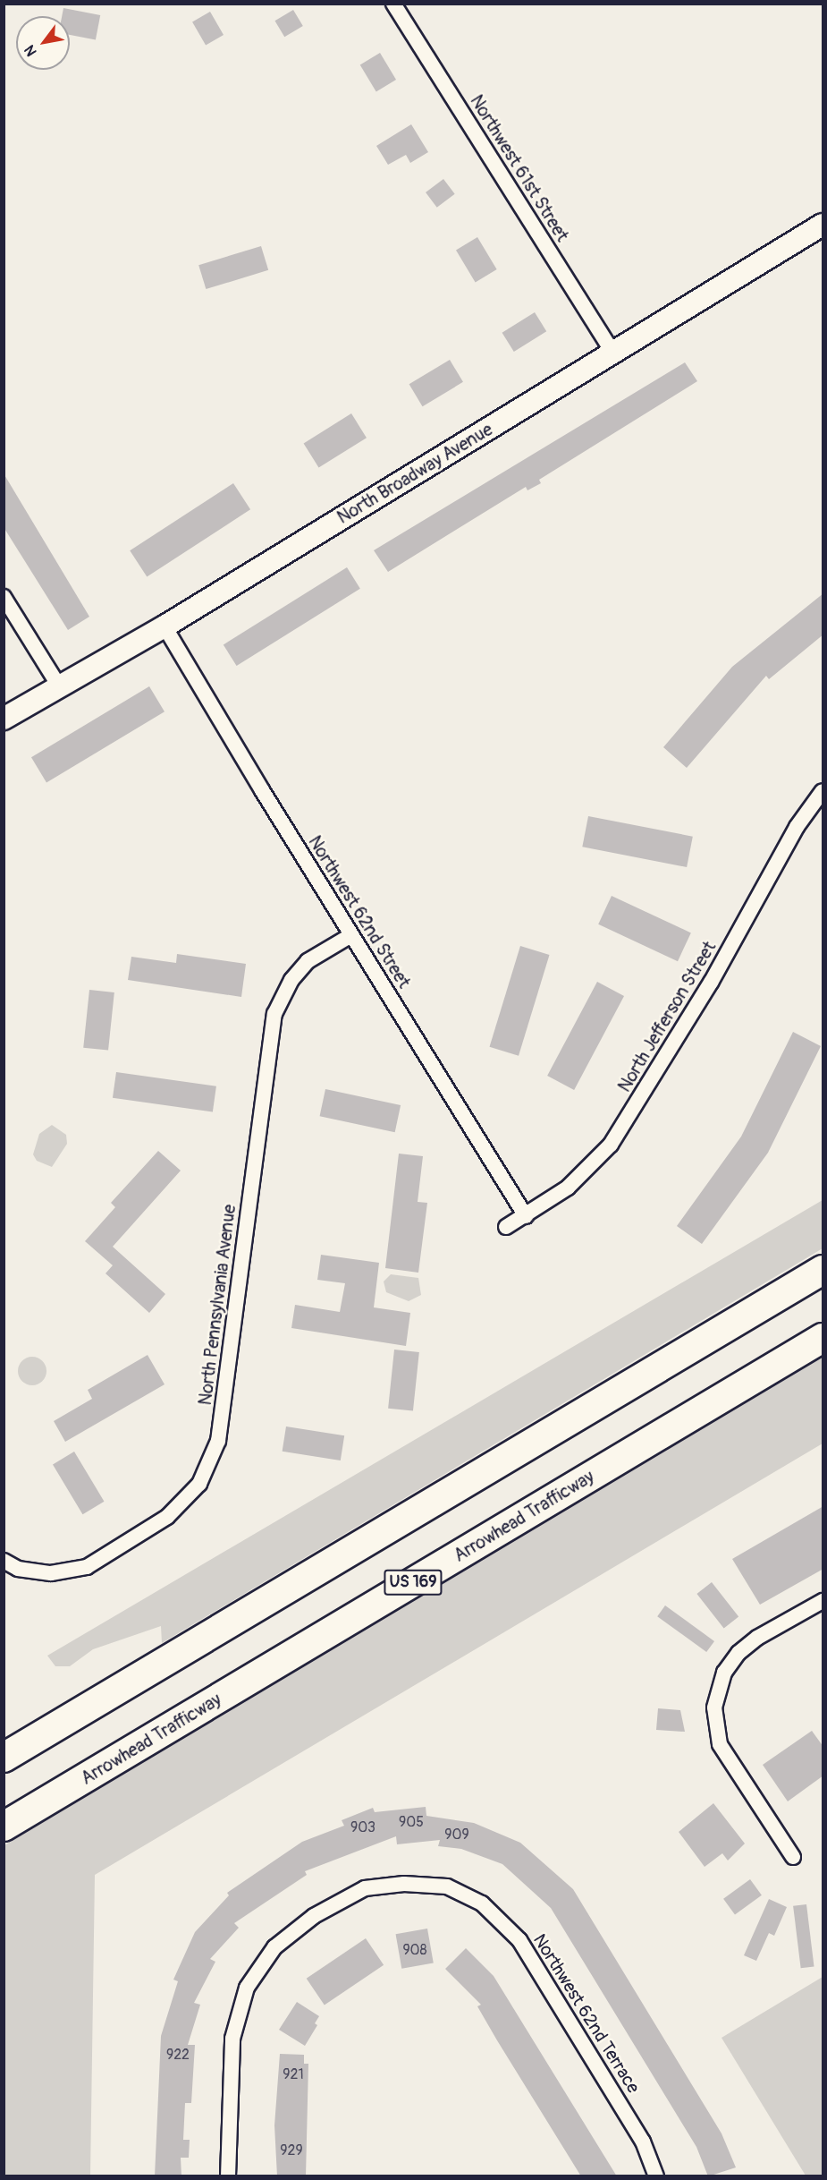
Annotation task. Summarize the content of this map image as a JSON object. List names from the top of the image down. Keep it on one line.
{"streets":{"highway":["Arrowhead Trafficway","US 169"],"street":["Northwest 61st Street","North Broadway Avenue","Northwest 62nd Street","North Jefferson Street","North Pennsylvania Avenue","Northwest 62nd Terrace"]},"crossings":[["Northwest 61st Street","North Broadway Avenue"],["North Broadway Avenue","Northwest 62nd Street"],["Northwest 62nd Street","North Jefferson Street"],["Northwest 62nd Street","North Pennsylvania Avenue"]],"house_numbers":["905","903","909","908","922","921","929"],"north":"bottom left"}
